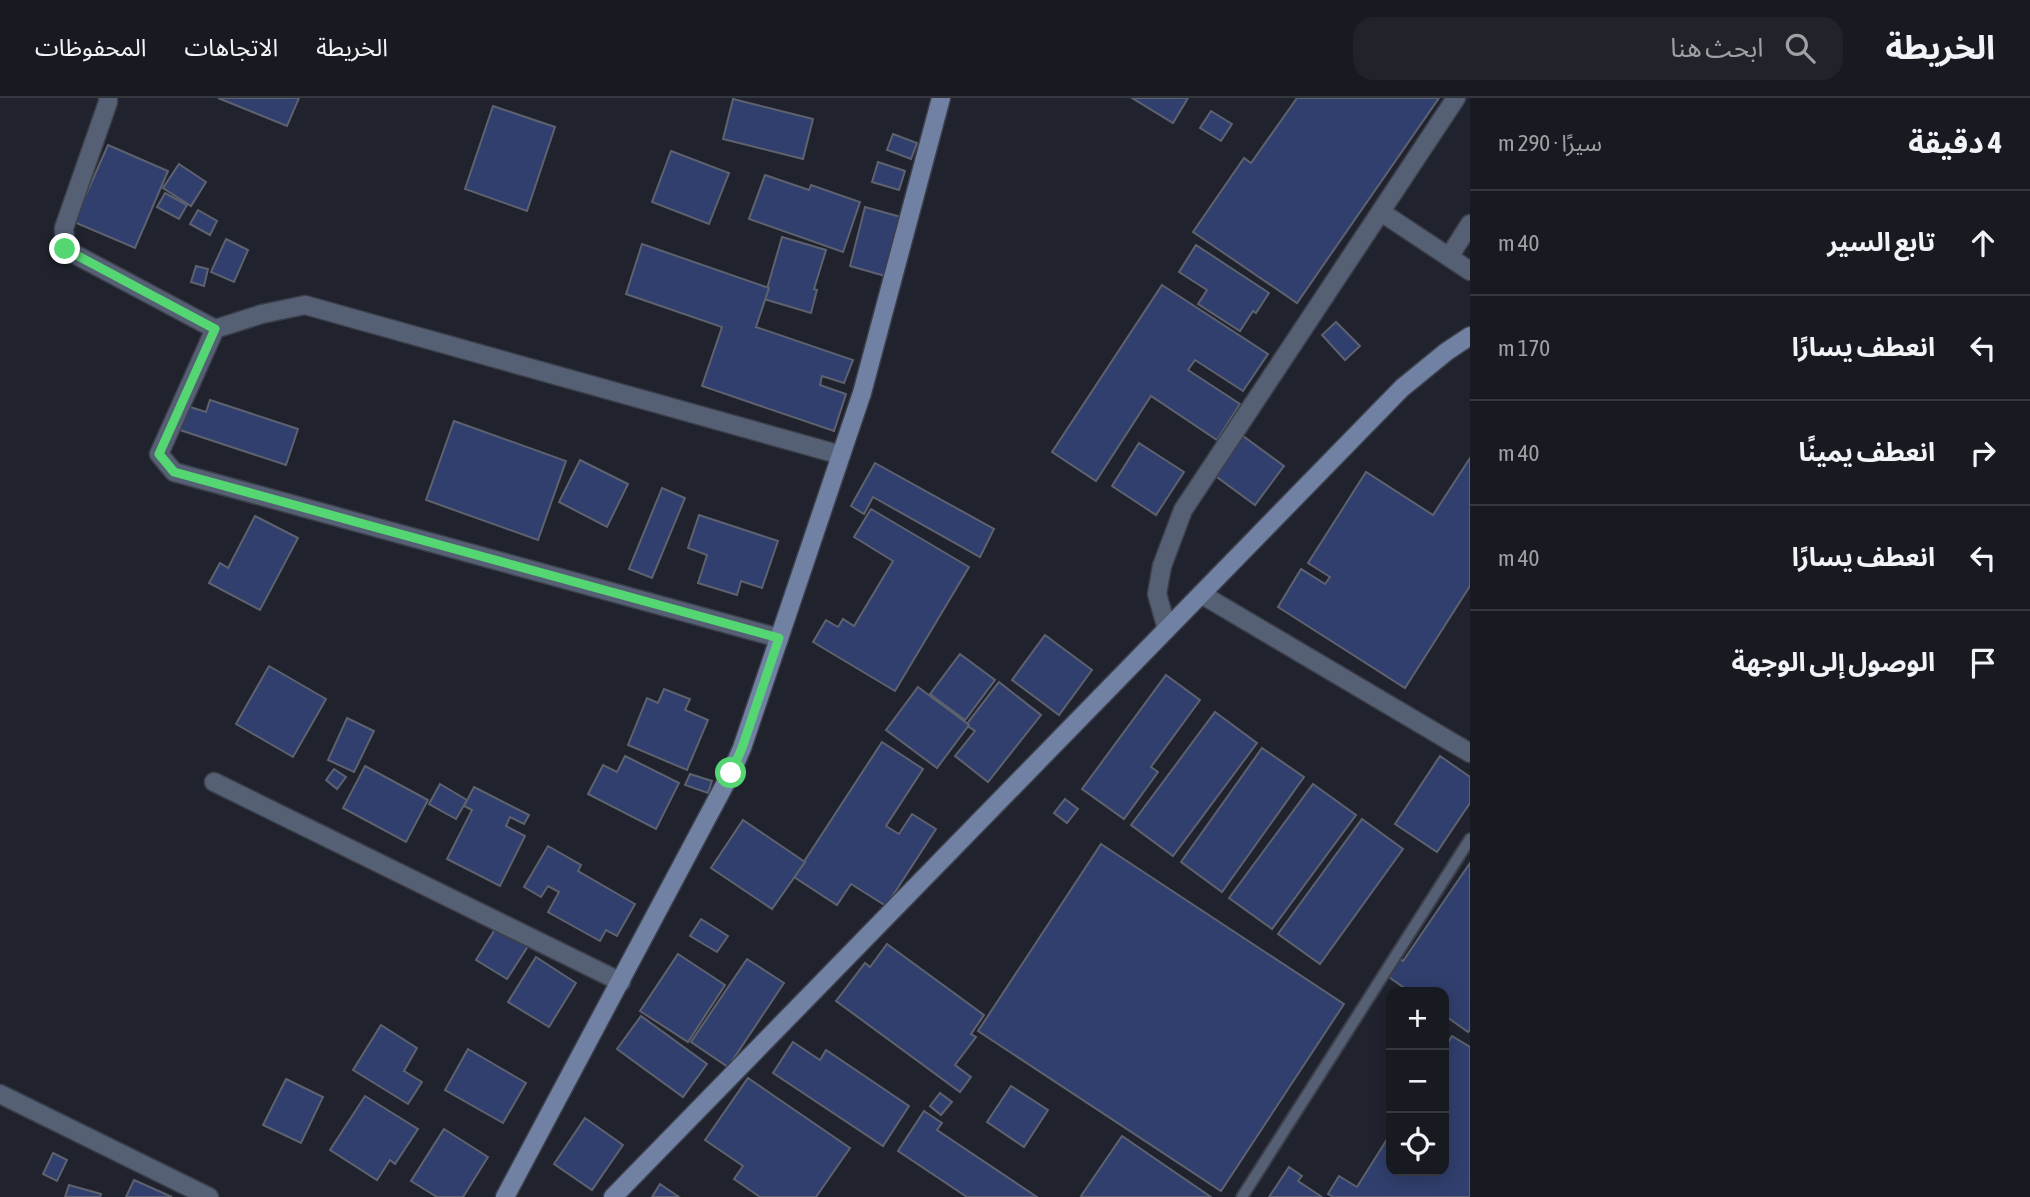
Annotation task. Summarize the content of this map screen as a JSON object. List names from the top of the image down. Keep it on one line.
{"page":{"header":"الخريطة","search":"ابحث هنا","nav":["الخريطة","الاتجاهات","المحفوظات"],"heading":["4 دقيقة","سيرًا · 290 m"],"list":[["تابع السير","40 m"],["انعطف يسارًا","170 m"],["انعطف يمينًا","40 m"],["انعطف يسارًا","40 m"],"الوصول إلى الوجهة"],"map_buttons":["+","−"]}}
